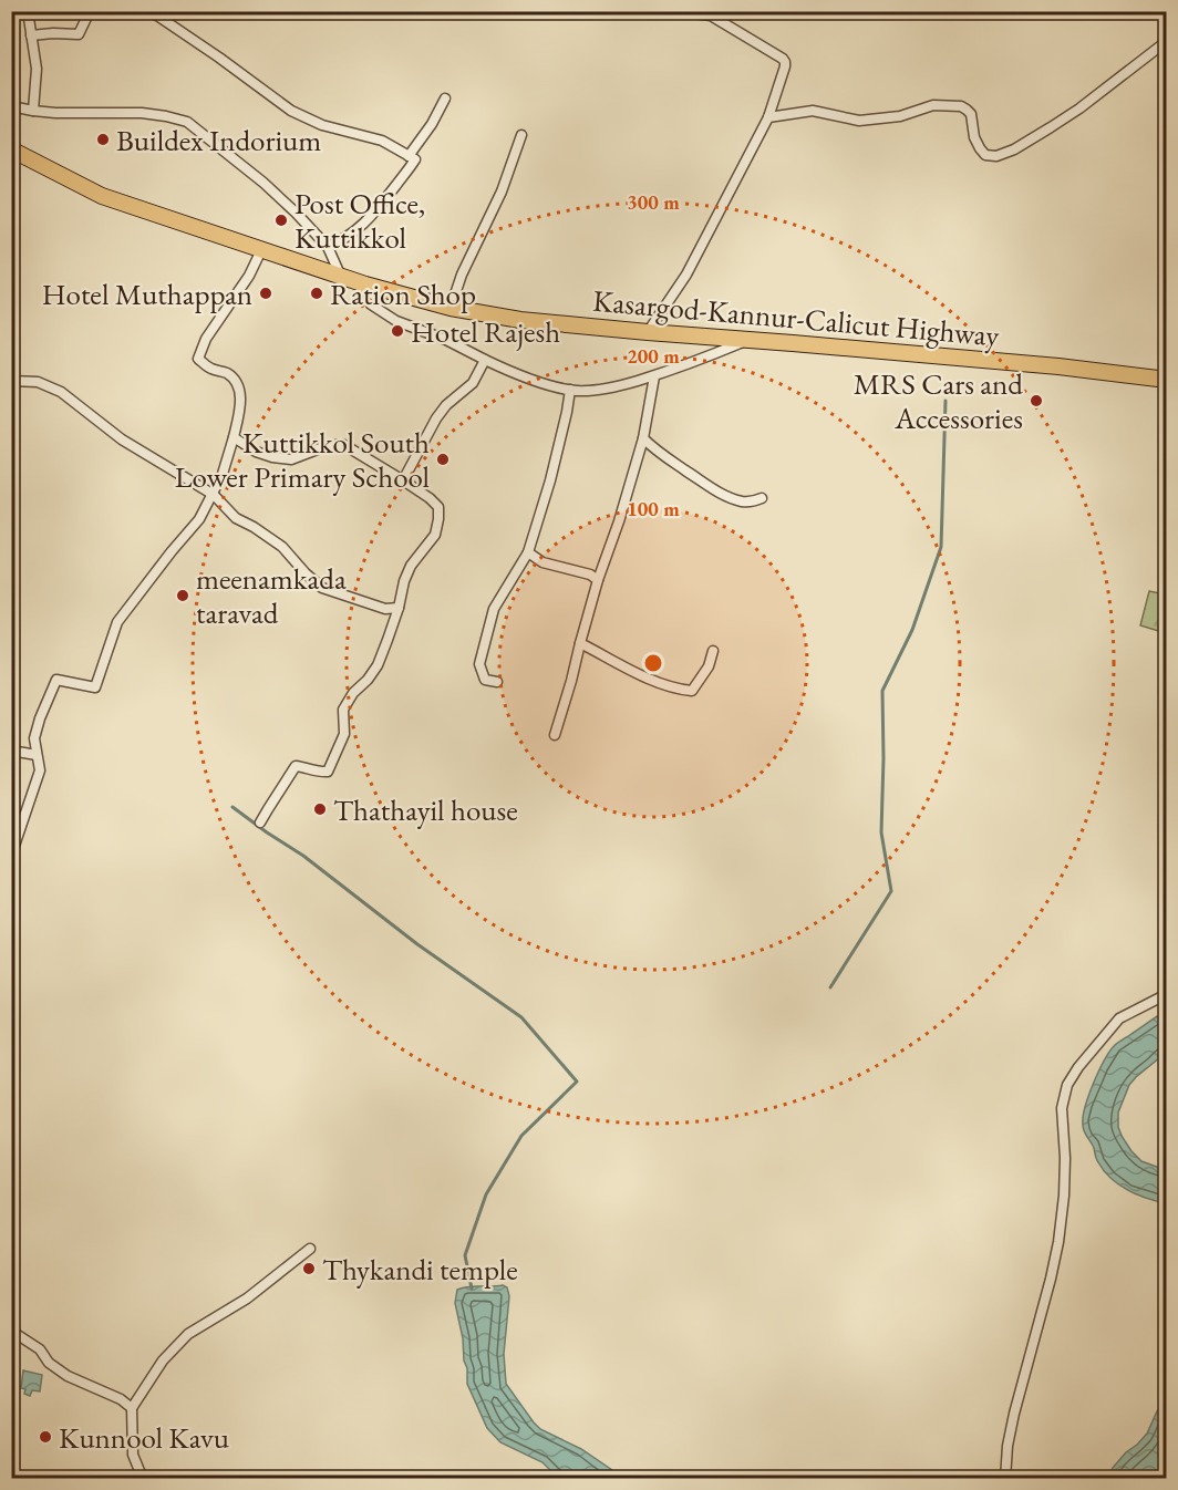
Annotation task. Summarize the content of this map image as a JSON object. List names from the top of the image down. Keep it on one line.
{"streets":{"highway":["Kasargod-Kannur-Calicut Highway"]},"places":["Buildex Indorium","Post Office, Kuttikkol","Hotel Muthappan","Ration Shop","Hotel Rajesh","MRS Cars and Accessories","Kuttikkol South Lower Primary School","meenamkada taravad","Thathayil house","Thykandi temple","Kunnool Kavu"],"rings":["300 m","200 m","100 m"]}
